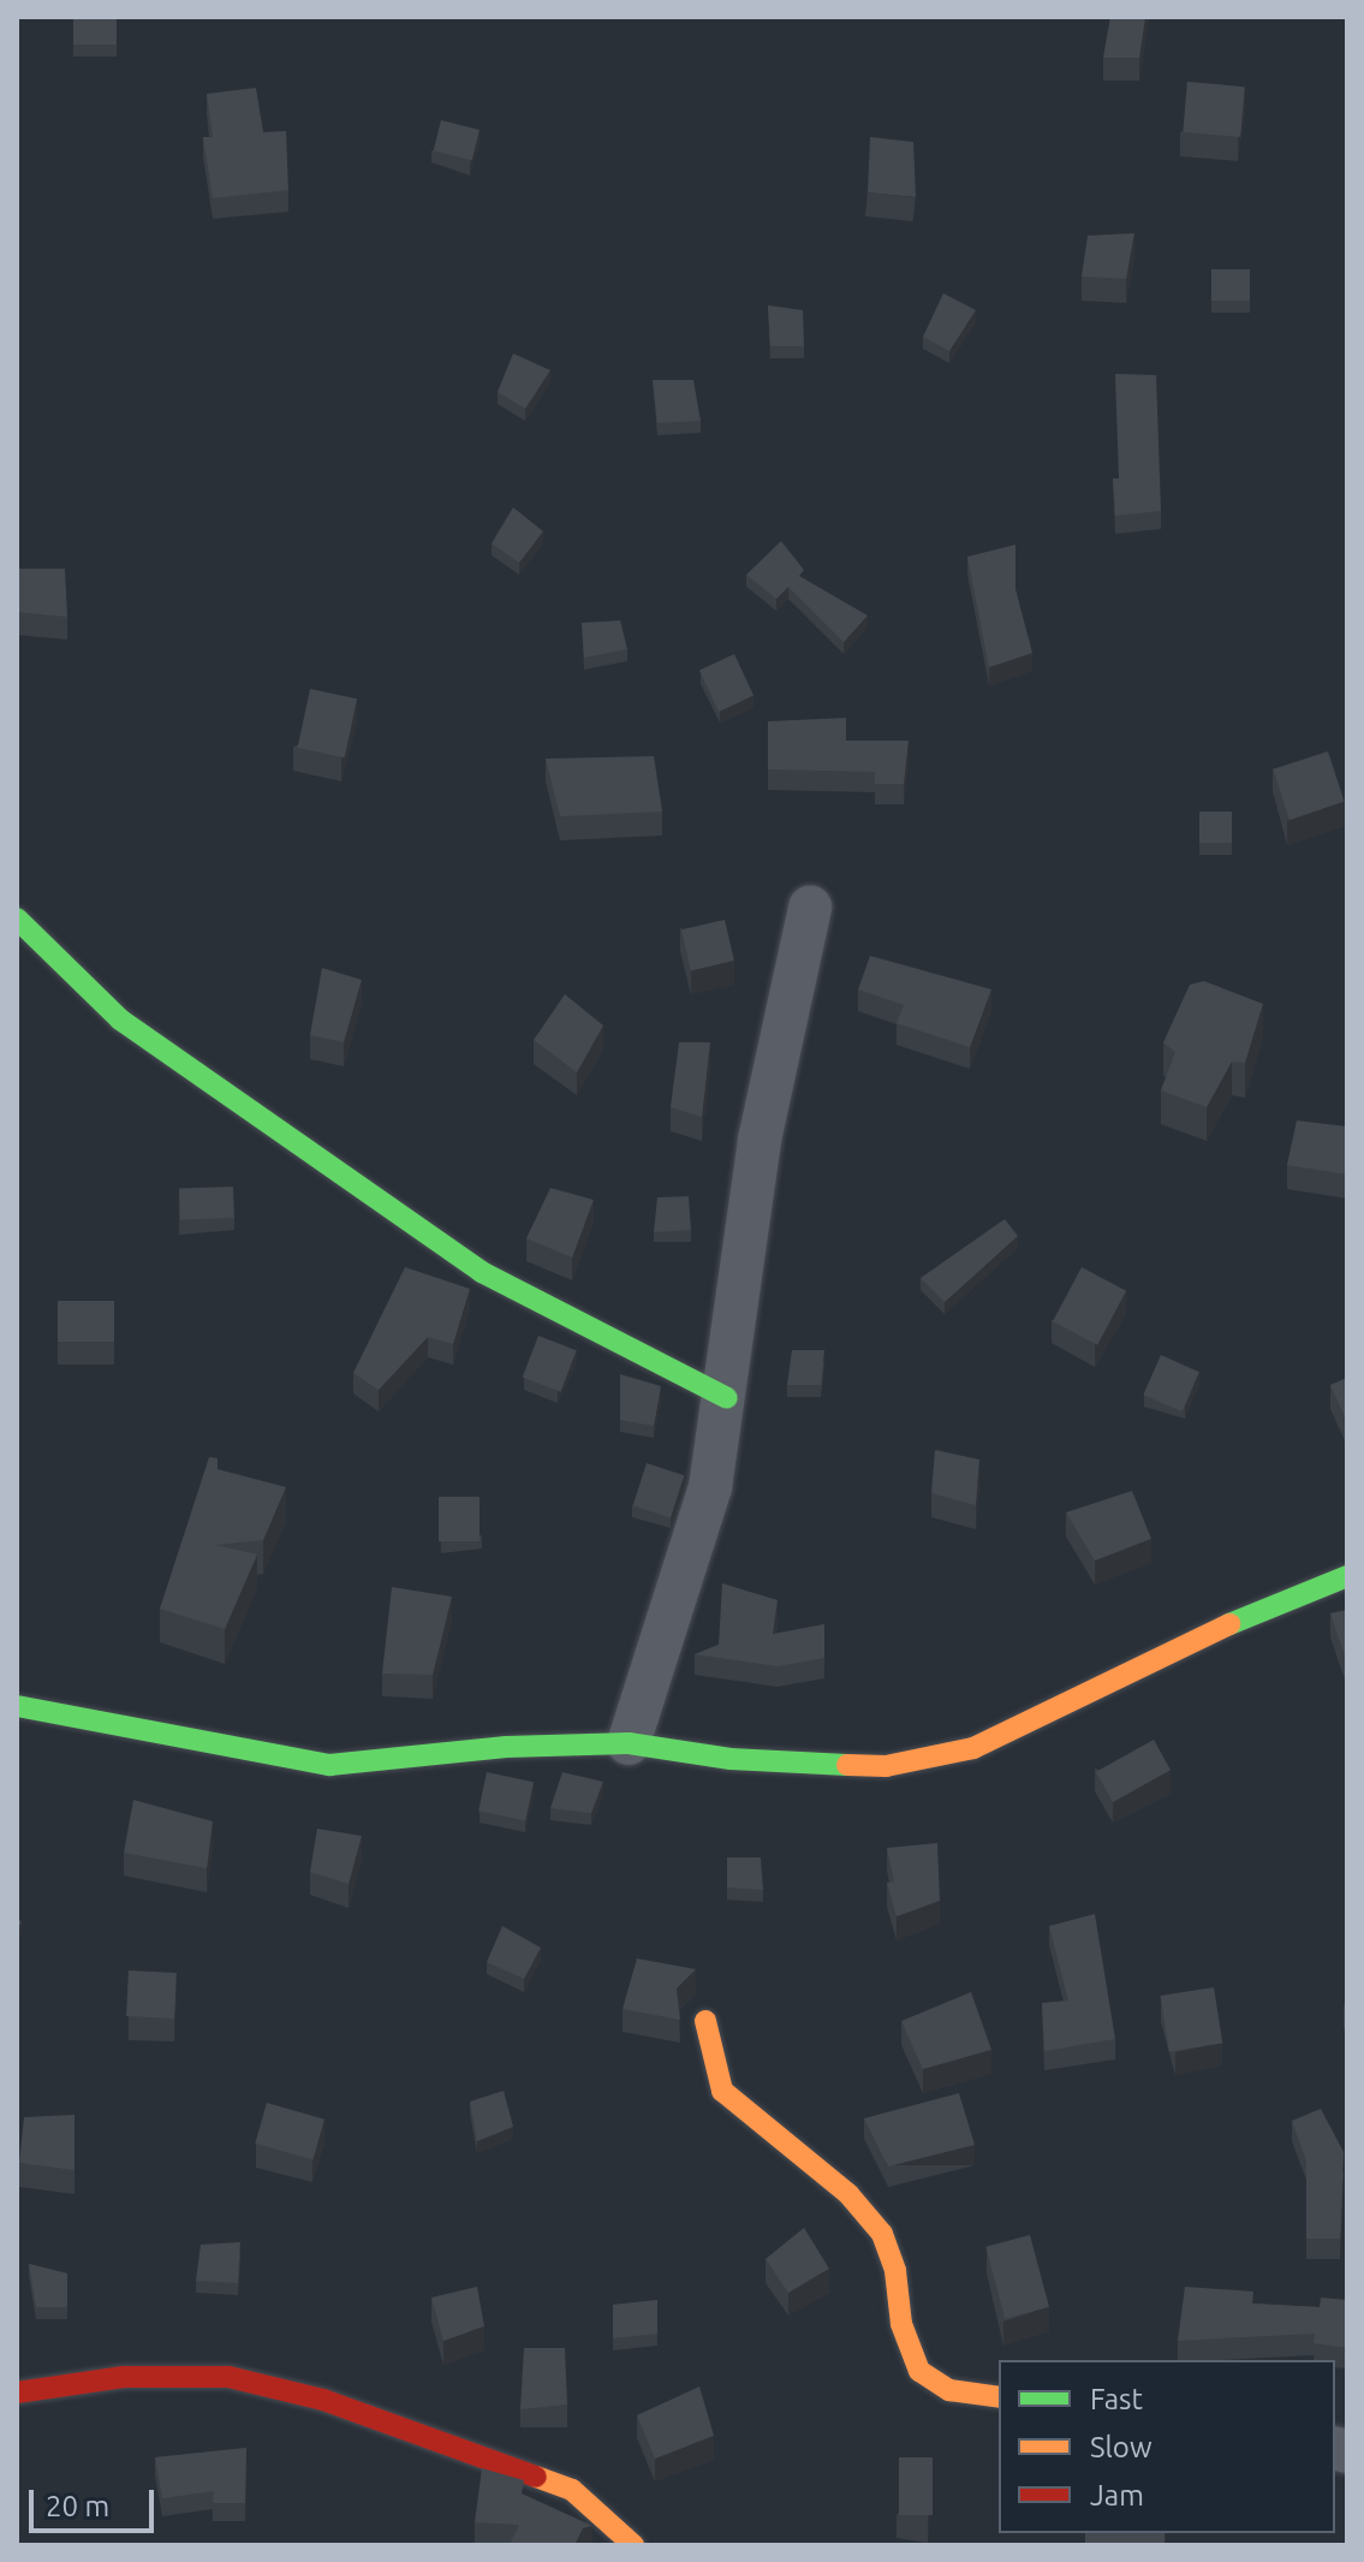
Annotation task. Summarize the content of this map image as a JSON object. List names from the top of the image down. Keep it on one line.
{"legend":["Fast","Slow","Jam"],"scale_bar":"20 m"}
